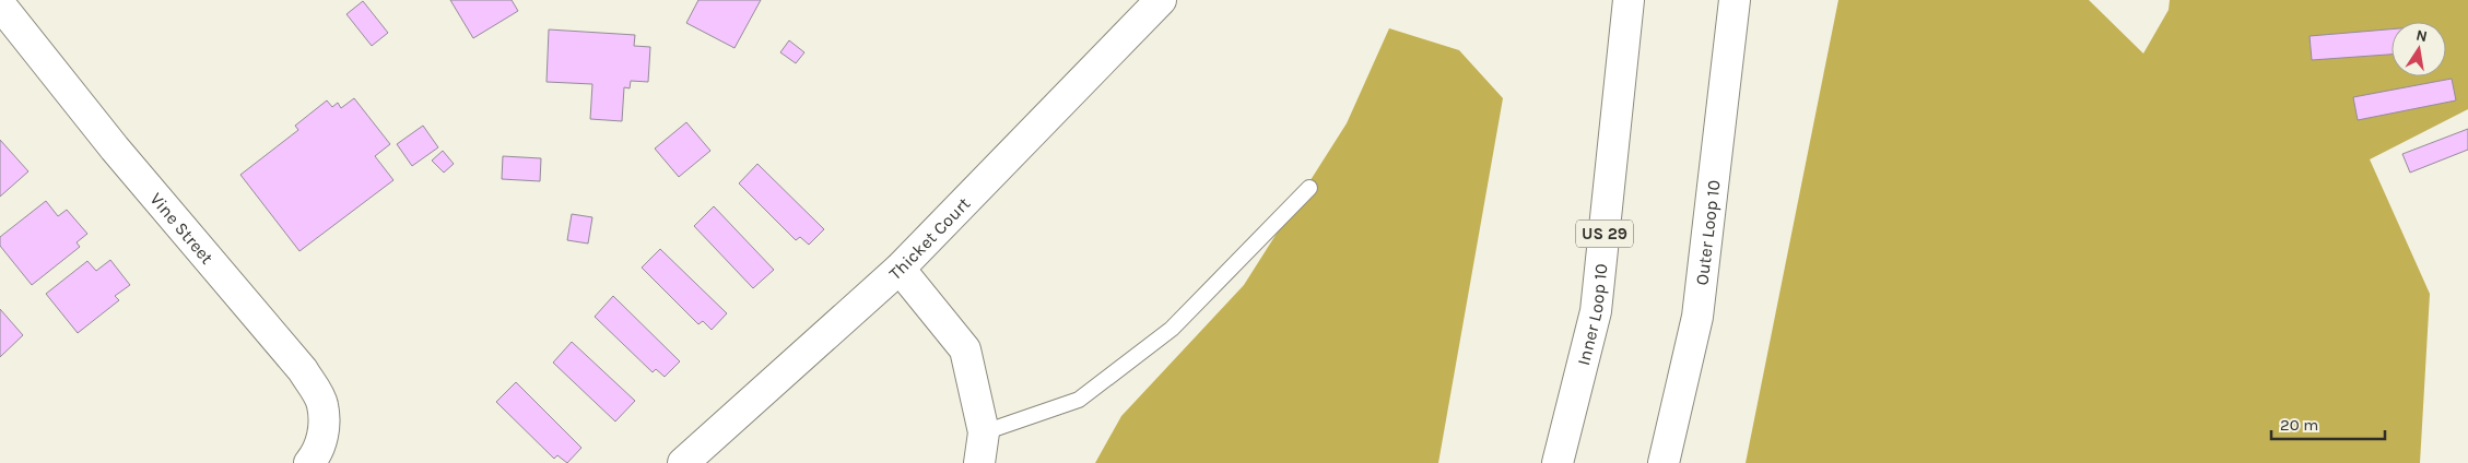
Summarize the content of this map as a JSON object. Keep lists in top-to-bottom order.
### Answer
{
  "streets": {
    "main road": [
      "Vine Street",
      "Outer Loop 10",
      "US 29",
      "Thicket Court",
      "Inner Loop 10"
    ]
  },
  "scale_bar": "20 m",
  "north": "top"
}
